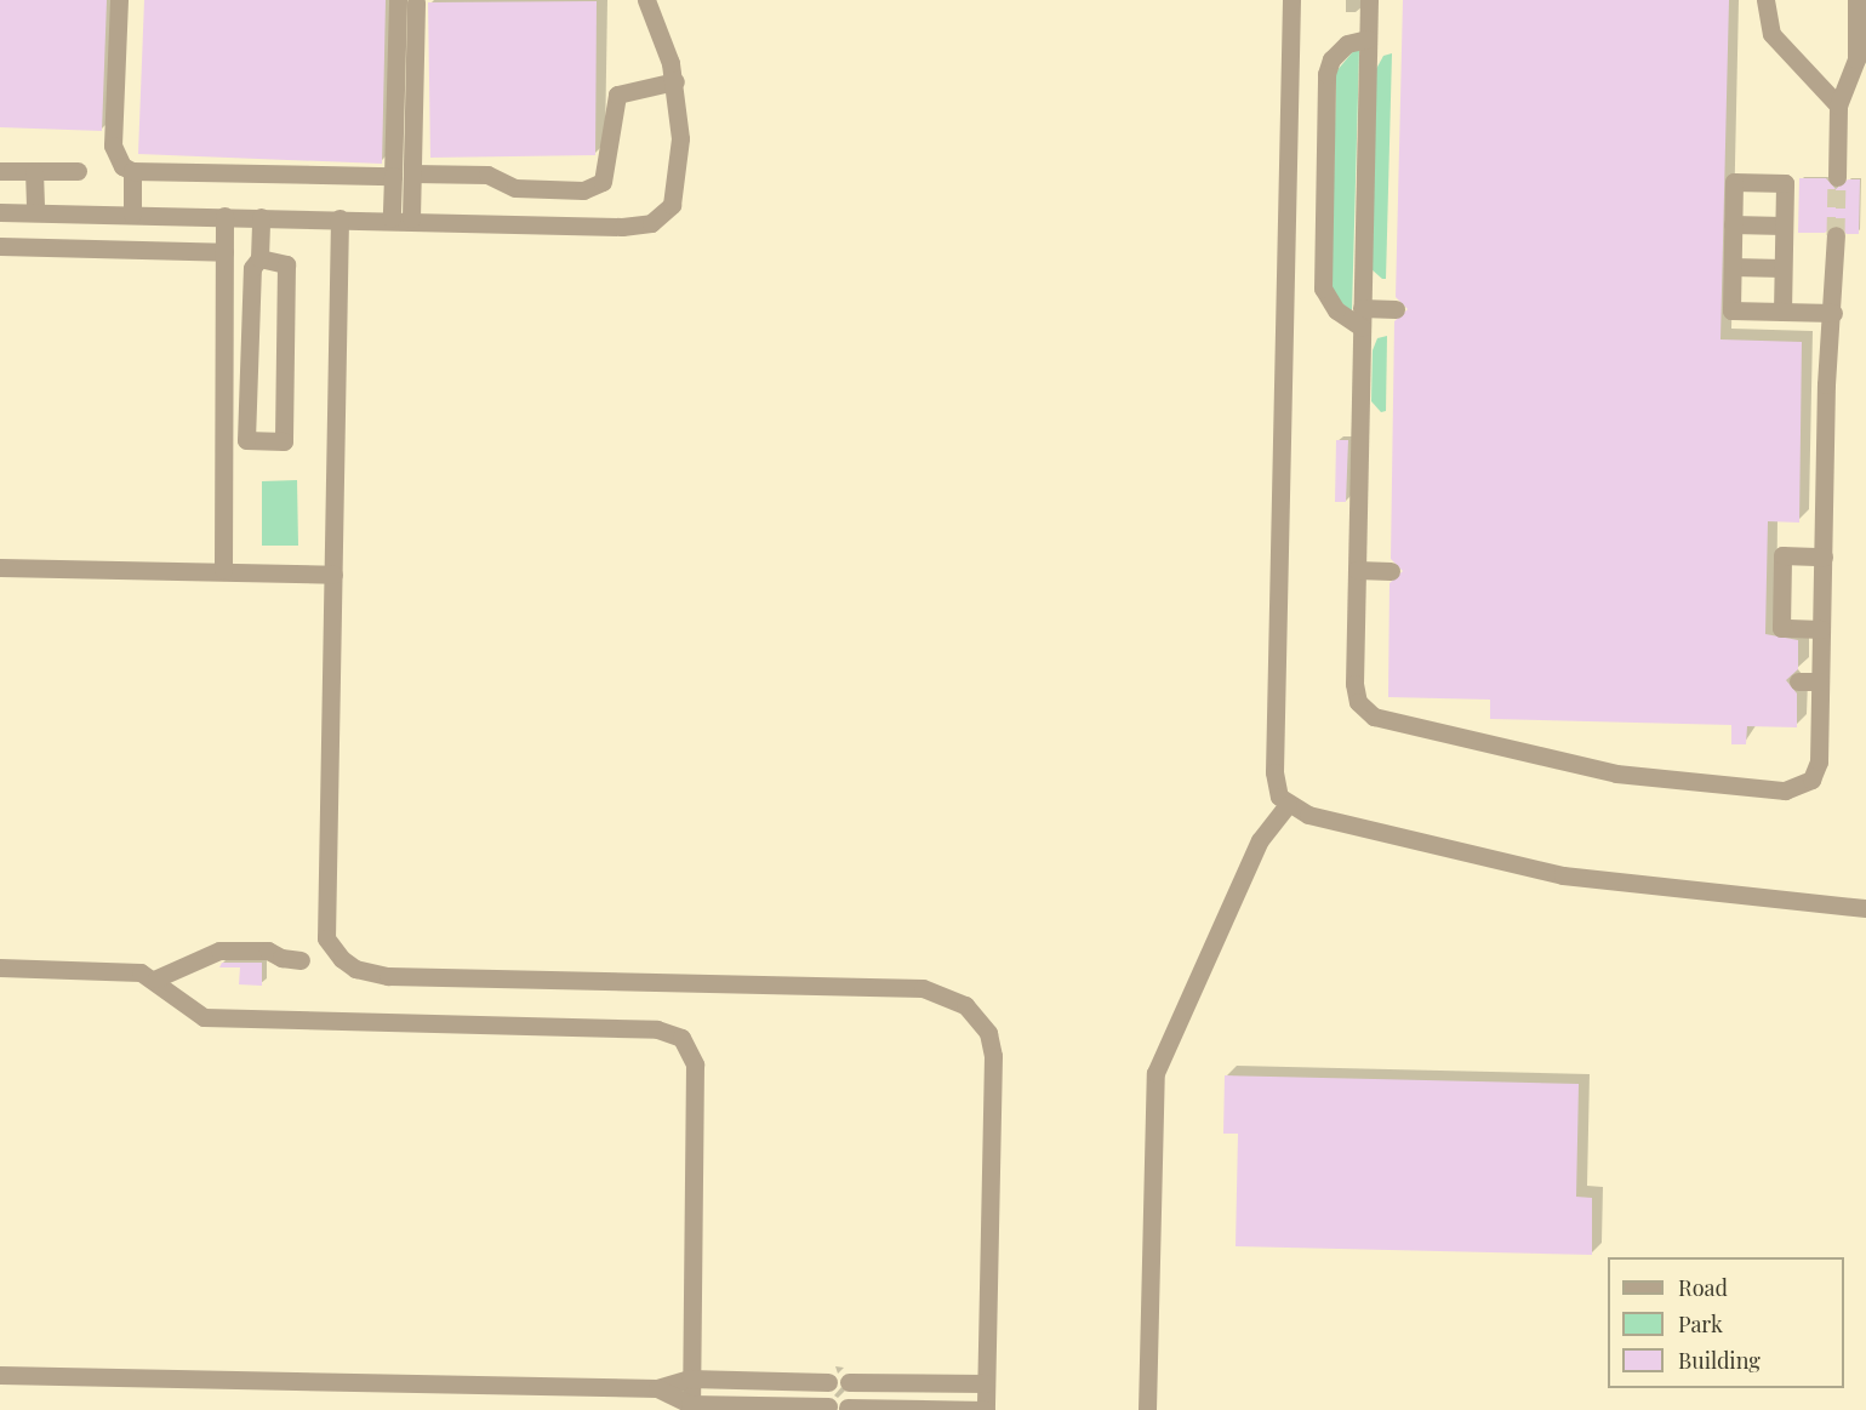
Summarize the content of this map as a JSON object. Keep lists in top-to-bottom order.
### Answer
{
  "legend": ["Road", "Park", "Building"]
}
